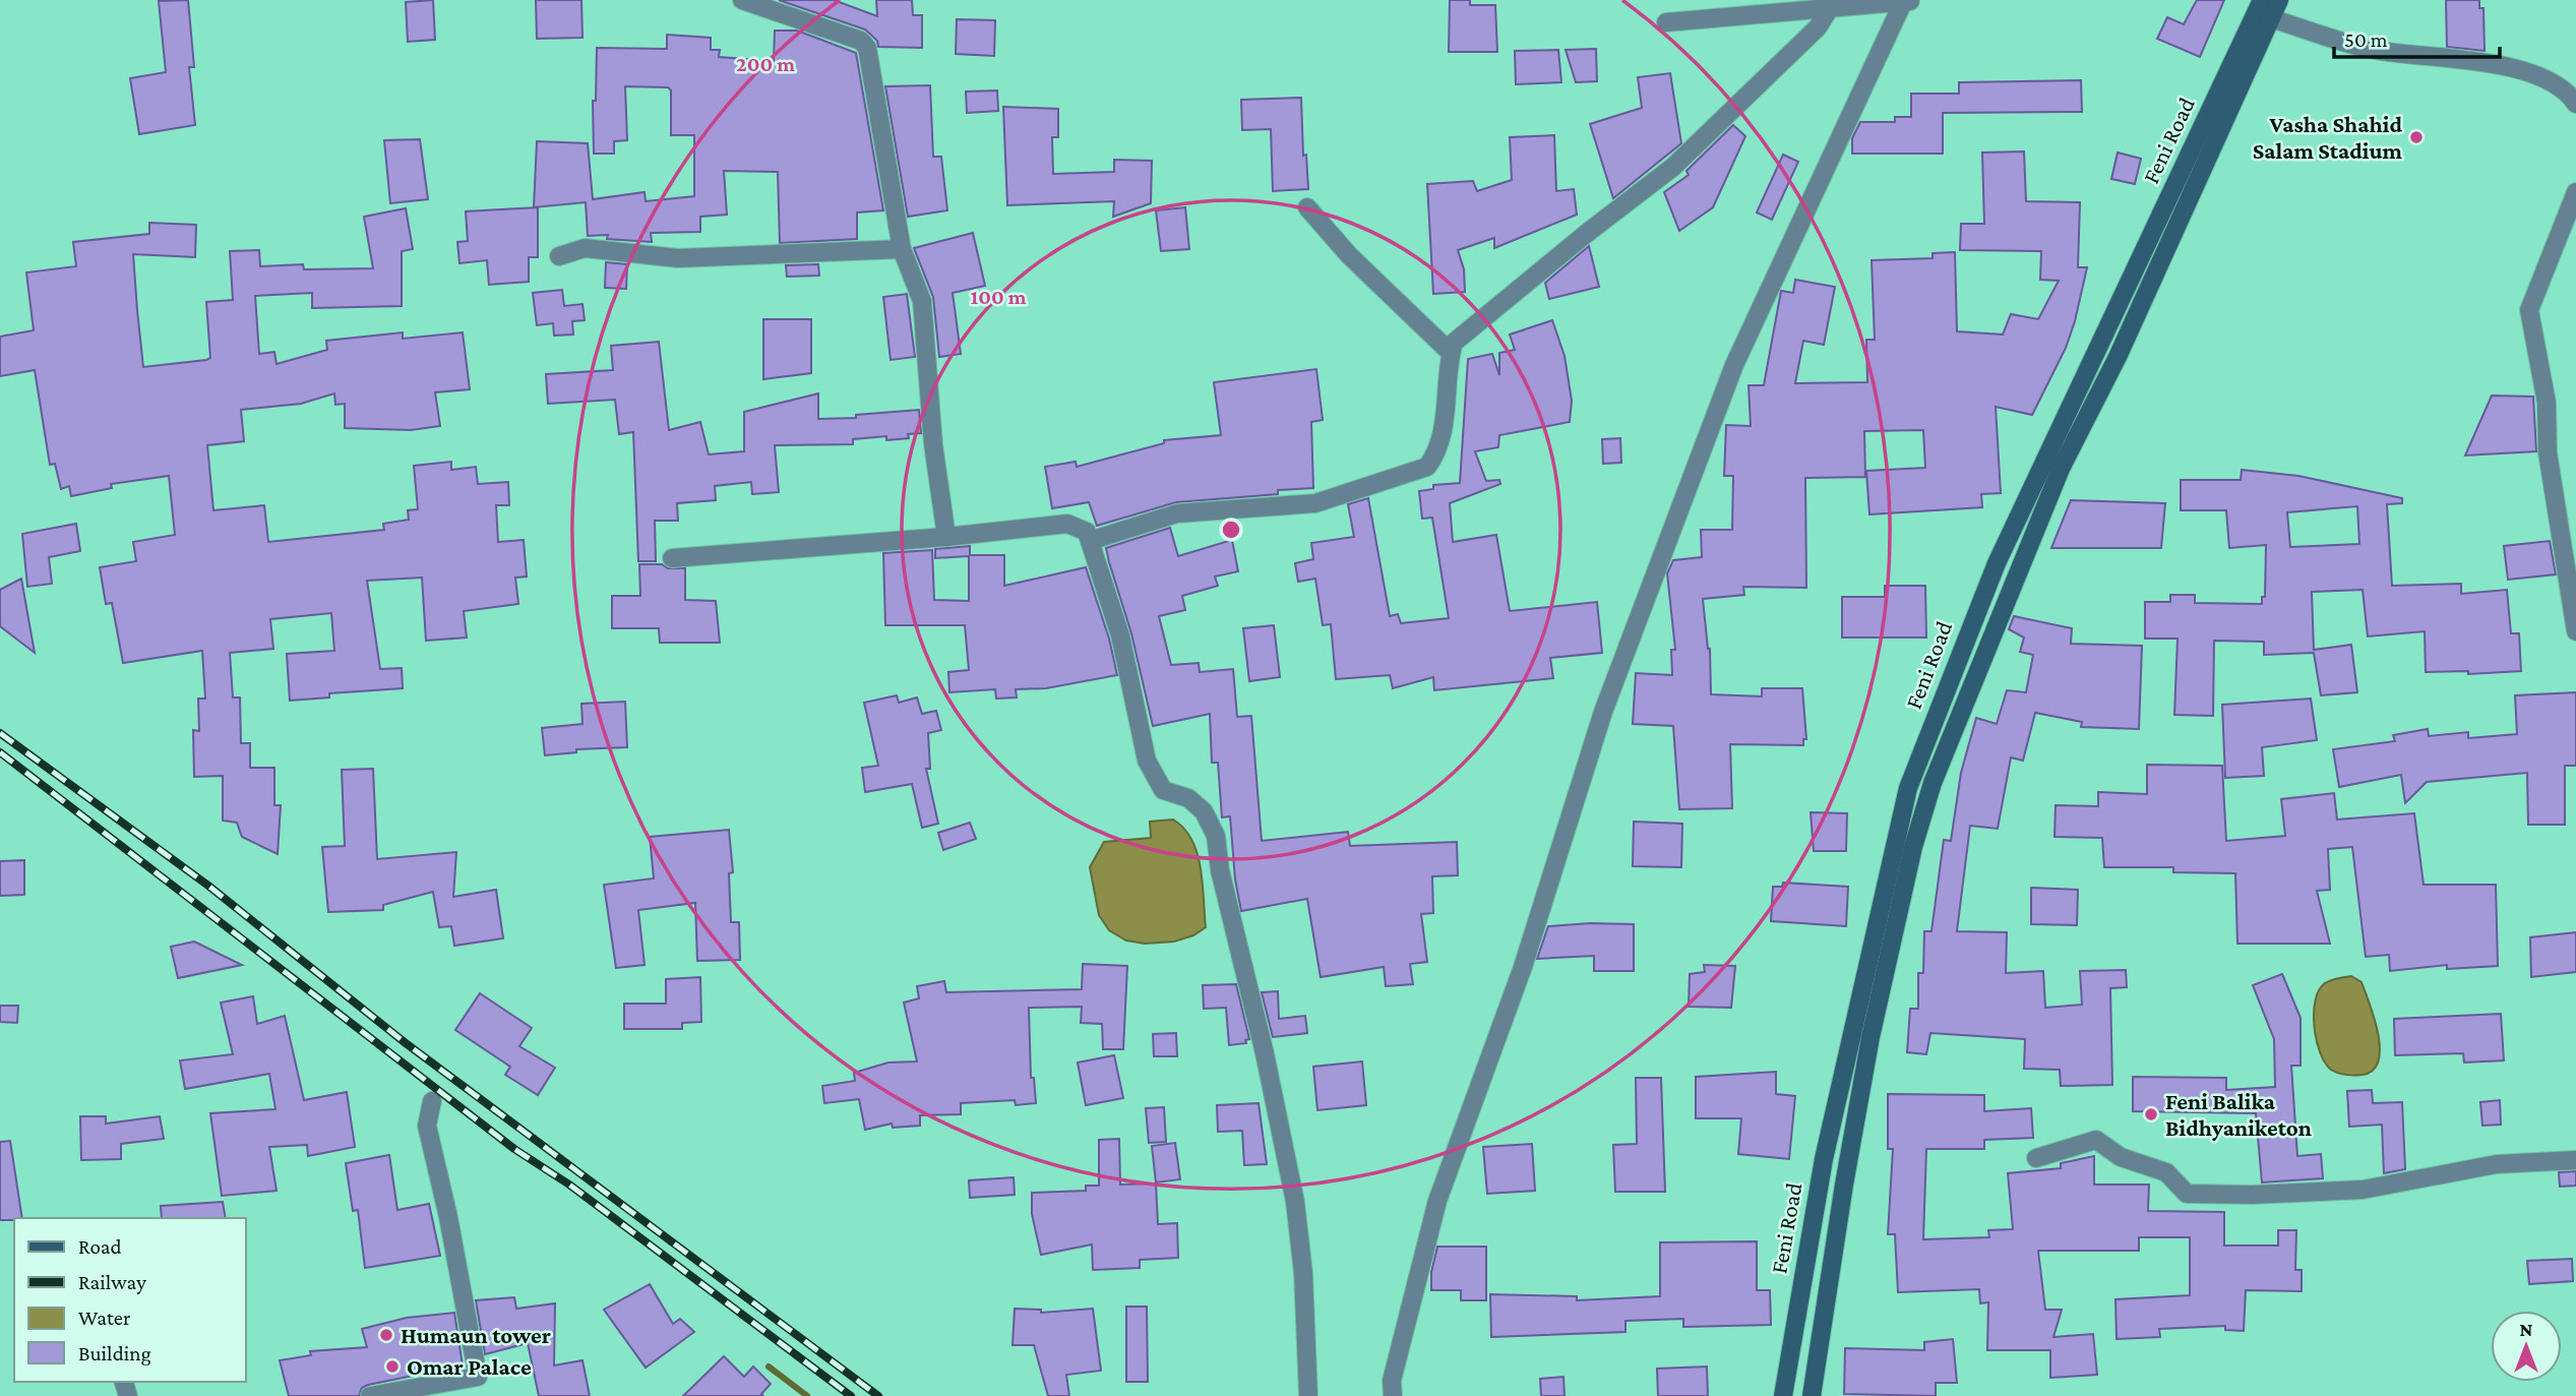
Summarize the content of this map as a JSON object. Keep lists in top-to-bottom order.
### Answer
{
  "streets": {
    "main road": ["Feni Road"]
  },
  "places": [
    "Vasha Shahid Salam Stadium",
    "Feni Balika Bidhyaniketon",
    "Humaun tower",
    "Omar Palace"
  ],
  "legend": [
    "Road",
    "Railway",
    "Water",
    "Building"
  ],
  "scale_bar": "50 m",
  "north": "top",
  "rings": ["200 m", "100 m"]
}
